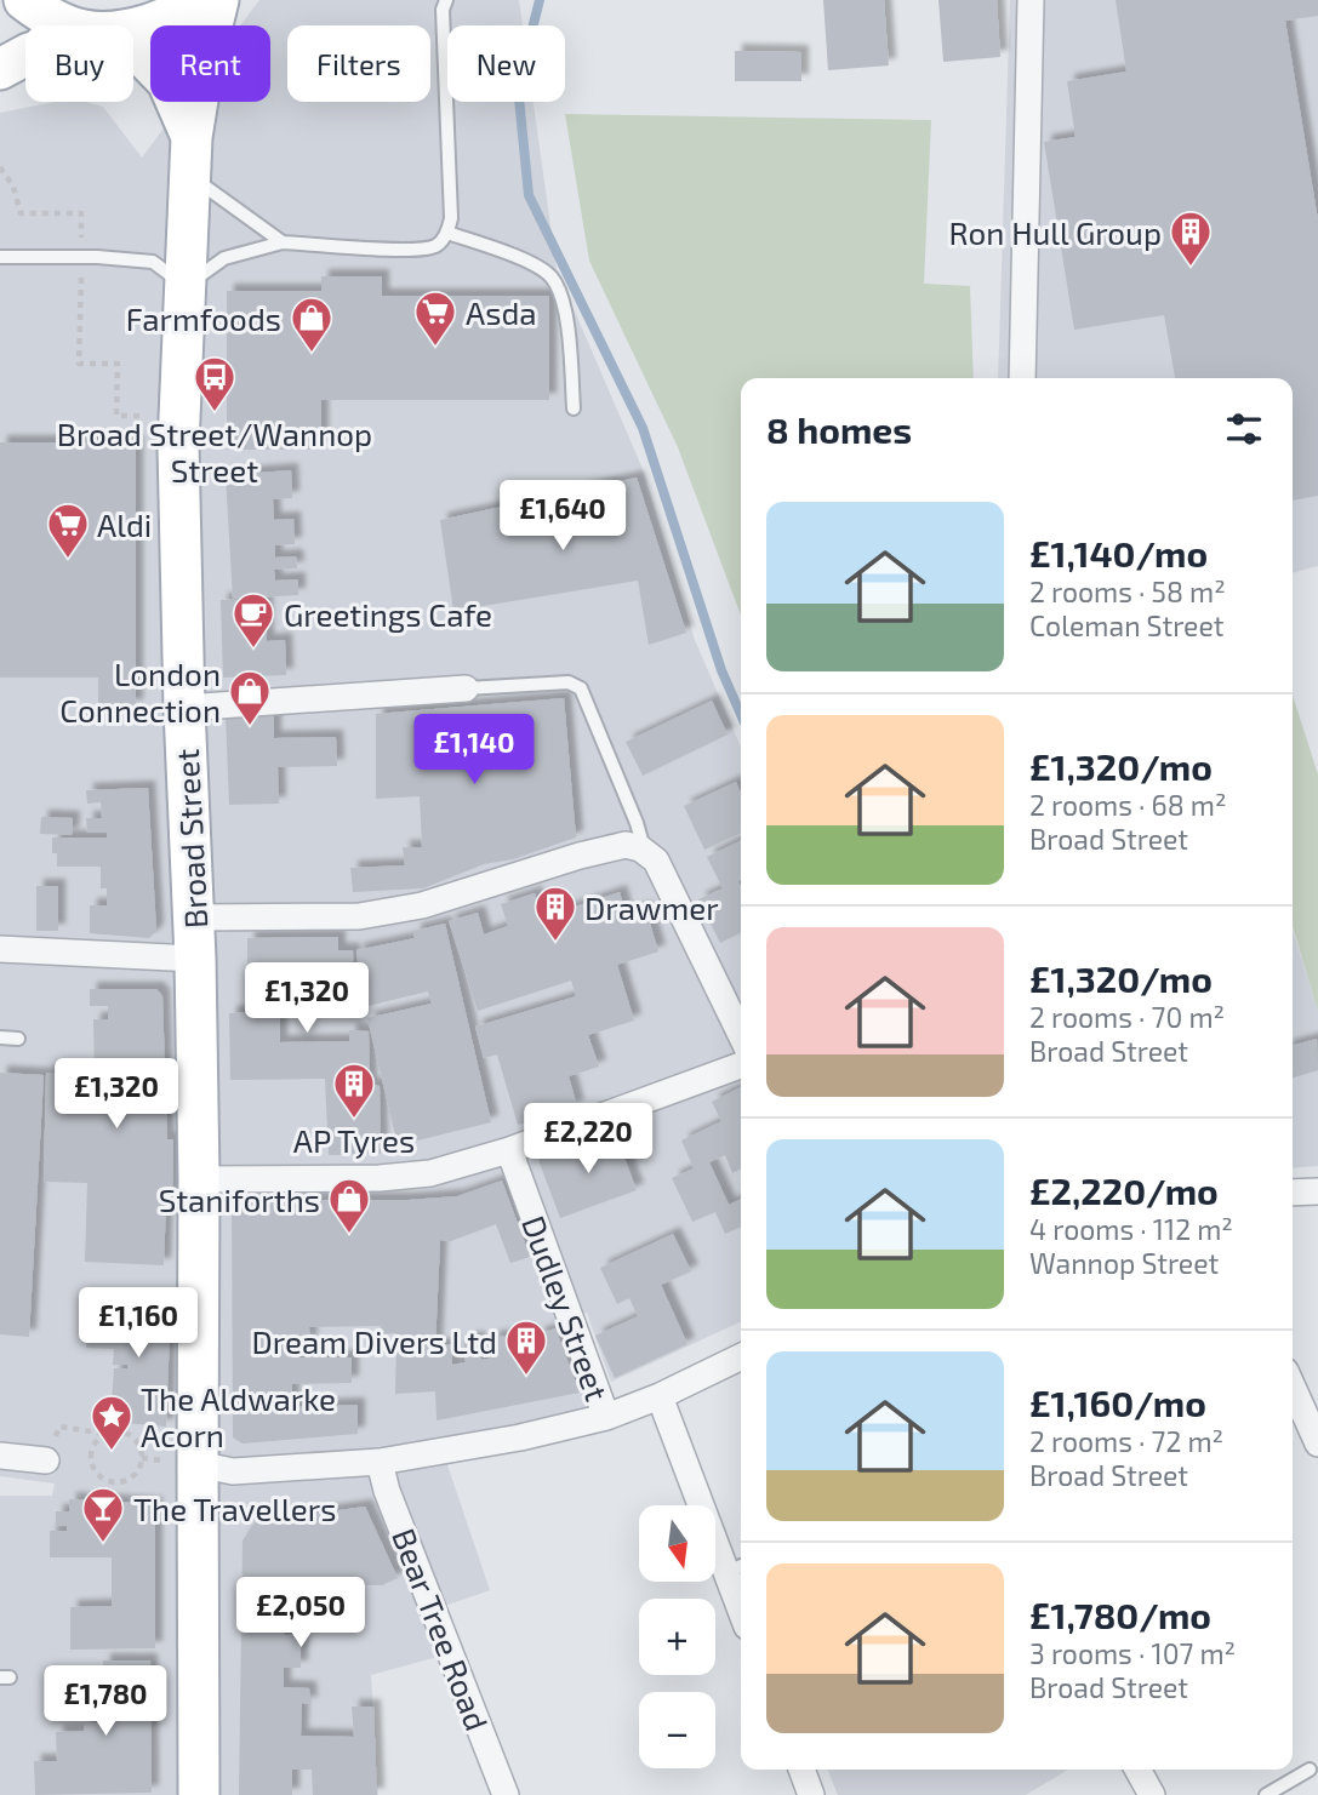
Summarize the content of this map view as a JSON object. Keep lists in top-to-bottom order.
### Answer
{
  "streets": {
    "main road": ["Broad Street"],
    "street": ["Dudley Street", "Bear Tree Road"]
  },
  "places": {
    "building": [
      "Ron Hull Group",
      "Drawmer",
      "AP Tyres",
      "Dream Divers Ltd"
    ],
    "supermarket": ["Asda", "Aldi"],
    "shop": ["Farmfoods", "London Connection", "Staniforths"],
    "bus stop": ["Broad Street/Wannop Street"],
    "cafe": ["Greetings Cafe"],
    "place": ["The Aldwarke Acorn"],
    "bar": ["The Travellers"]
  },
  "north": "bottom",
  "page": {
    "chip": [
      "Buy",
      "Rent",
      "Filters",
      "New"
    ],
    "heading": "8 homes",
    "price": [
      "£1,640",
      "£1,140",
      "£1,320",
      "£1,320",
      "£2,220",
      "£1,160",
      "£2,050",
      "£1,780"
    ],
    "list": [
      {
        "name": "£1,140/mo",
        "note": "2 rooms · 58 m² · Coleman Street"
      },
      {
        "name": "£1,320/mo",
        "note": "2 rooms · 68 m² · Broad Street"
      },
      {
        "name": "£1,320/mo",
        "note": "2 rooms · 70 m² · Broad Street"
      },
      {
        "name": "£2,220/mo",
        "note": "4 rooms · 112 m² · Wannop Street"
      },
      {
        "name": "£1,160/mo",
        "note": "2 rooms · 72 m² · Broad Street"
      },
      {
        "name": "£1,780/mo",
        "note": "3 rooms · 107 m² · Broad Street"
      }
    ],
    "map_buttons": ["+", "−"]
  }
}
